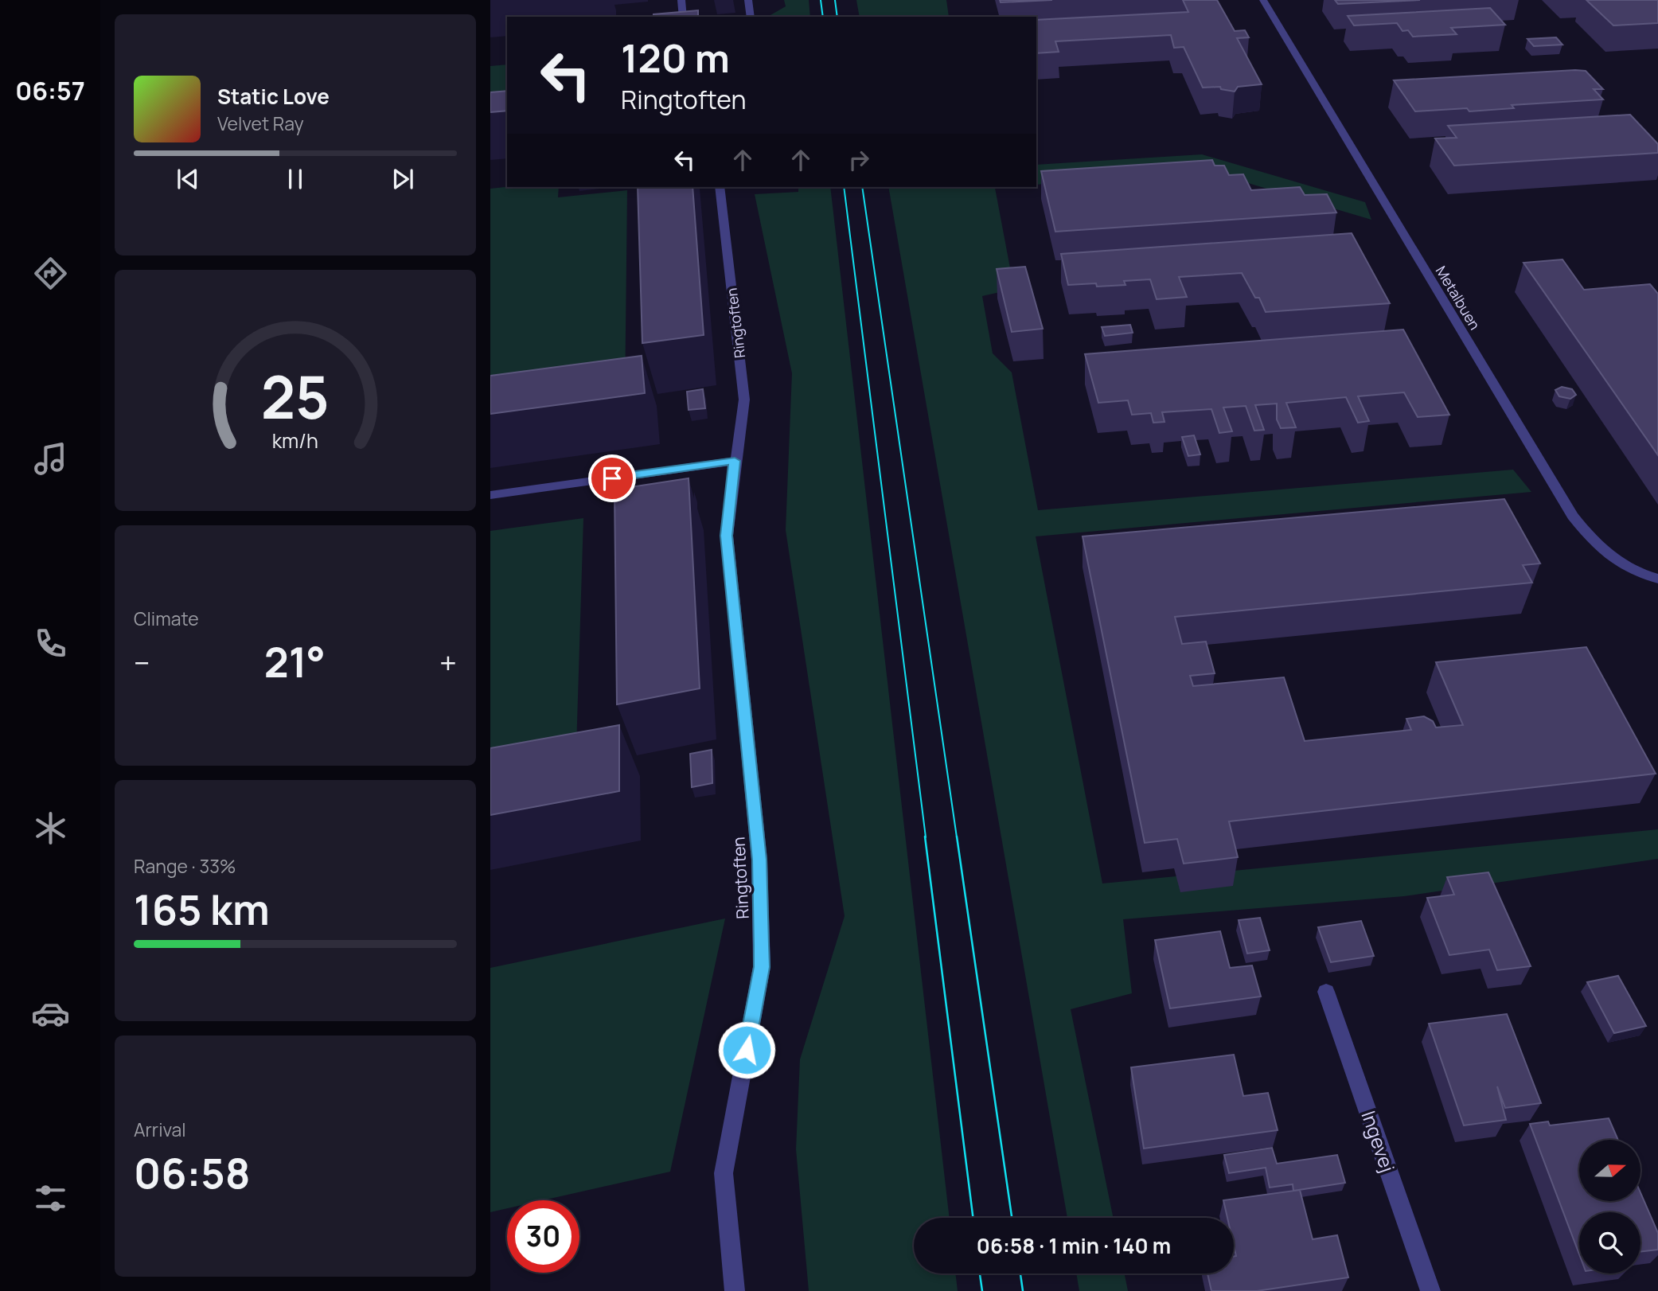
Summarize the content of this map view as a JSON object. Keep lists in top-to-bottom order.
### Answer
{
  "streets": {
    "street": ["Metalbuen", "Ringtoften", "Ingevej"]
  },
  "north": "right",
  "page": {
    "tabs": "06:57",
    "turn": ["120 m", "Ringtoften"],
    "song": ["Static Love", "Velvet Ray"],
    "tile": [
      "Climate",
      ["Range · 33%", "165 km"],
      ["Arrival", "06:58"]
    ],
    "heat": ["−", "21°", "+"],
    "limit": "30",
    "trip": "06:58 · 1 min · 140 m",
    "gauge": ["25", "km/h"]
  }
}
